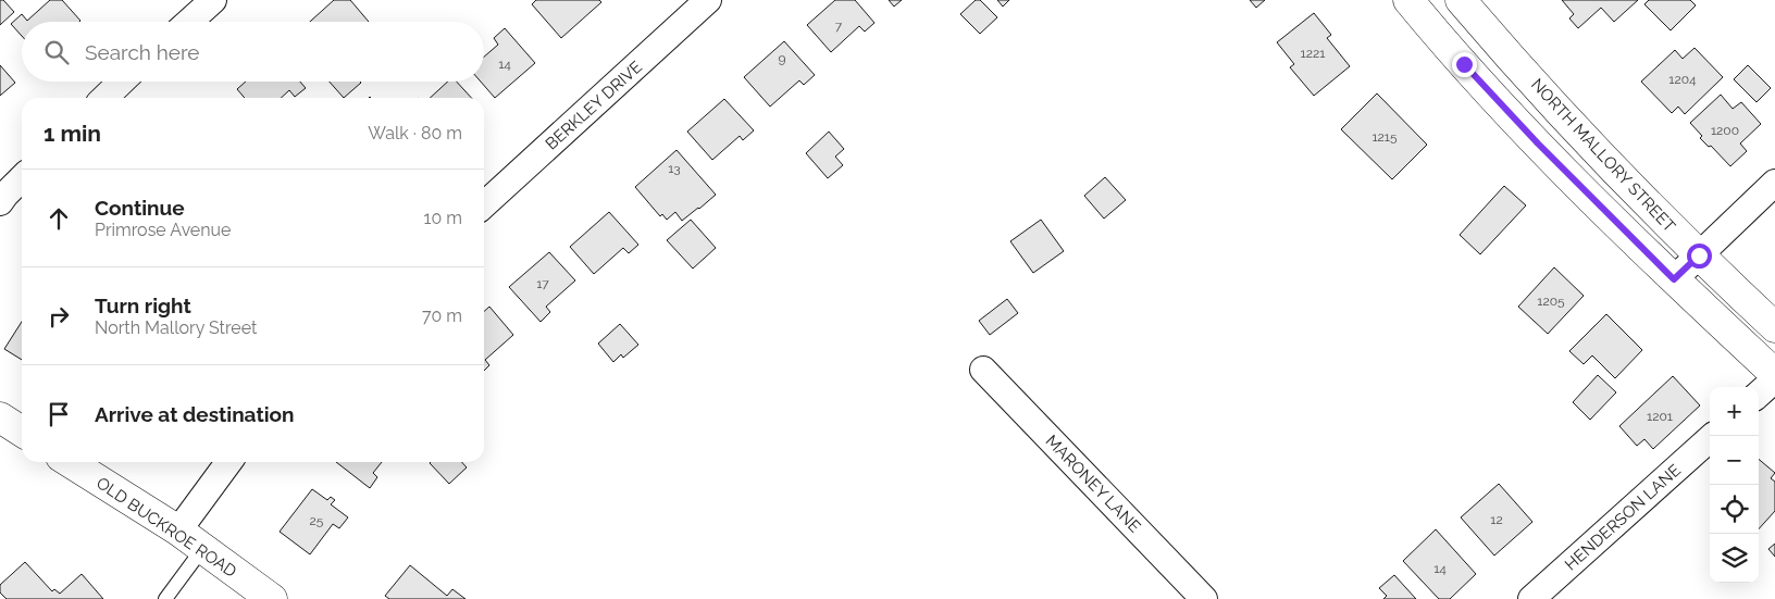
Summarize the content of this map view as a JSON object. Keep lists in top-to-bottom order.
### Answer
{
  "streets": {
    "main road": ["NORTH MALLORY STREET", "OLD BUCKROE ROAD"],
    "street": ["BERKLEY DRIVE", "MARONEY LANE", "HENDERSON LANE"]
  },
  "house_numbers": [
    "7",
    "1221",
    "9",
    "14",
    "1204",
    "1200",
    "1215",
    "13",
    "17",
    "1205",
    "1201",
    "12",
    "25",
    "14"
  ],
  "page": {
    "search": "Search here",
    "heading": ["1 min", "Walk · 80 m"],
    "list": [
      ["Continue", "Primrose Avenue", "10 m"],
      ["Turn right", "North Mallory Street", "70 m"],
      "Arrive at destination"
    ],
    "map_buttons": ["+", "−"]
  }
}
